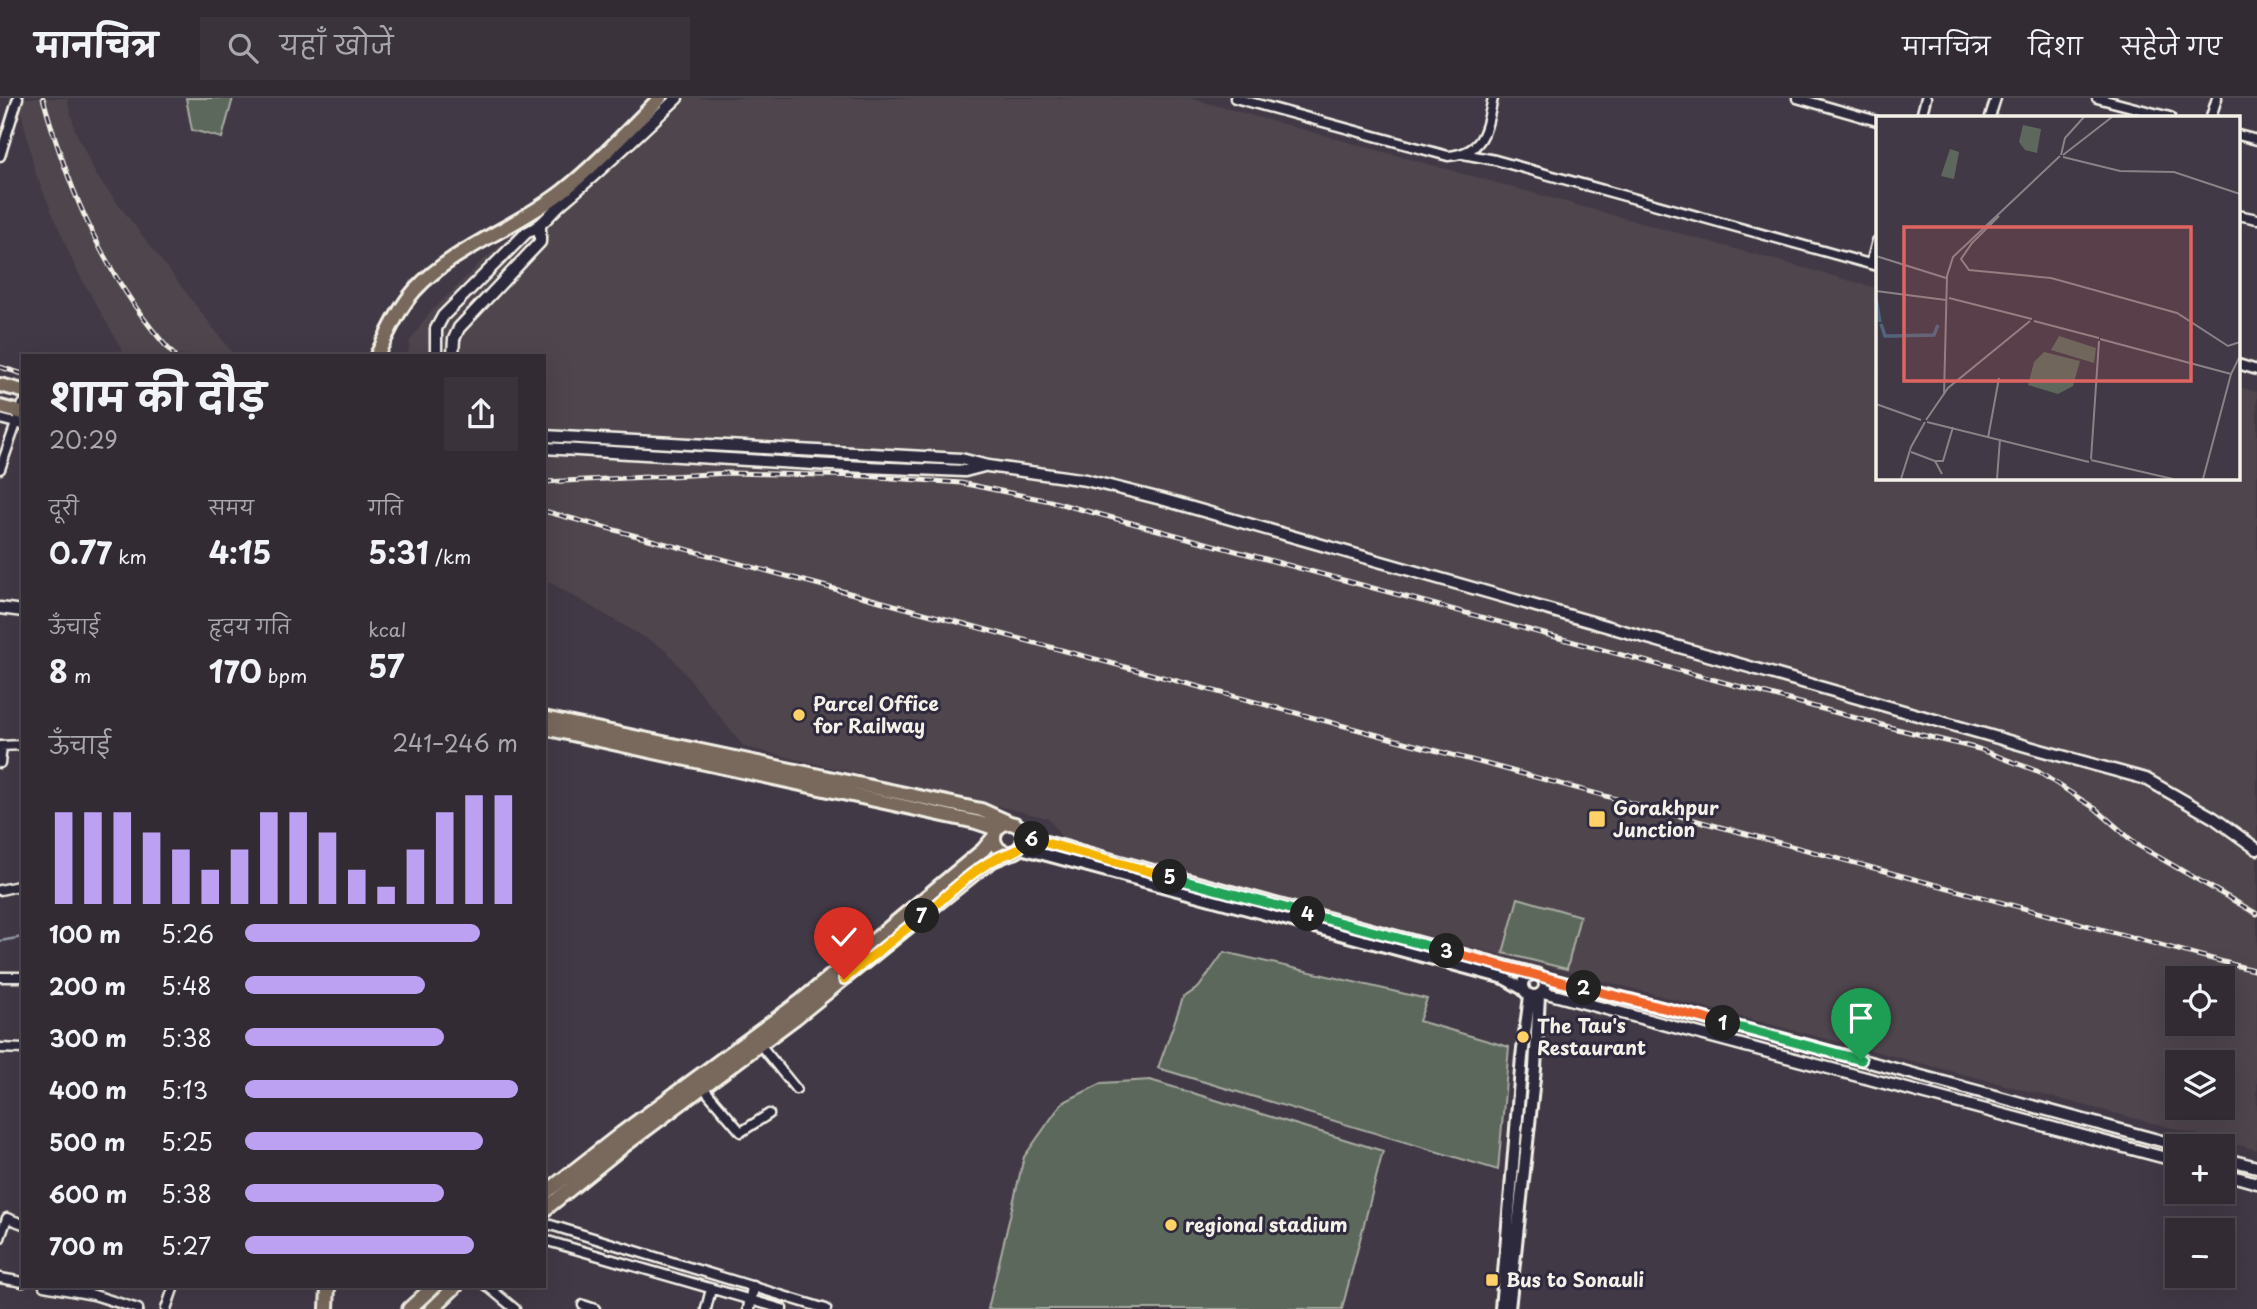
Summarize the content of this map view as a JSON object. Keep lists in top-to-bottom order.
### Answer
{
  "places": {
    "other": ["Parcel Office for Railway", "The Tau's Restaurant", "regional stadium"],
    "transit": ["Gorakhpur Junction", "Bus to Sonauli"]
  },
  "page": {
    "header": "मानचित्र",
    "search": "यहाँ खोजें",
    "nav": ["मानचित्र", "दिशा", "सहेजे गए"],
    "heading": ["शाम की दौड़", "20:29"],
    "stats": [
      ["दूरी", "0.77 km"],
      ["समय", "4:15"],
      ["गति", "5:31 /km"],
      ["ऊँचाई", "8 m"],
      ["हृदय गति", "170 bpm"],
      ["kcal", "57"]
    ],
    "chart": ["ऊँचाई", "241–246 m"],
    "pins": [
      "6",
      "5",
      "4",
      "7",
      "3",
      "2",
      "1"
    ],
    "list": [
      {
        "name": "100 m",
        "note": "5:26"
      },
      {
        "name": "200 m",
        "note": "5:48"
      },
      {
        "name": "300 m",
        "note": "5:38"
      },
      {
        "name": "400 m",
        "note": "5:13"
      },
      {
        "name": "500 m",
        "note": "5:25"
      },
      {
        "name": "600 m",
        "note": "5:38"
      },
      {
        "name": "700 m",
        "note": "5:27"
      }
    ],
    "map_buttons": ["+", "−"]
  }
}
